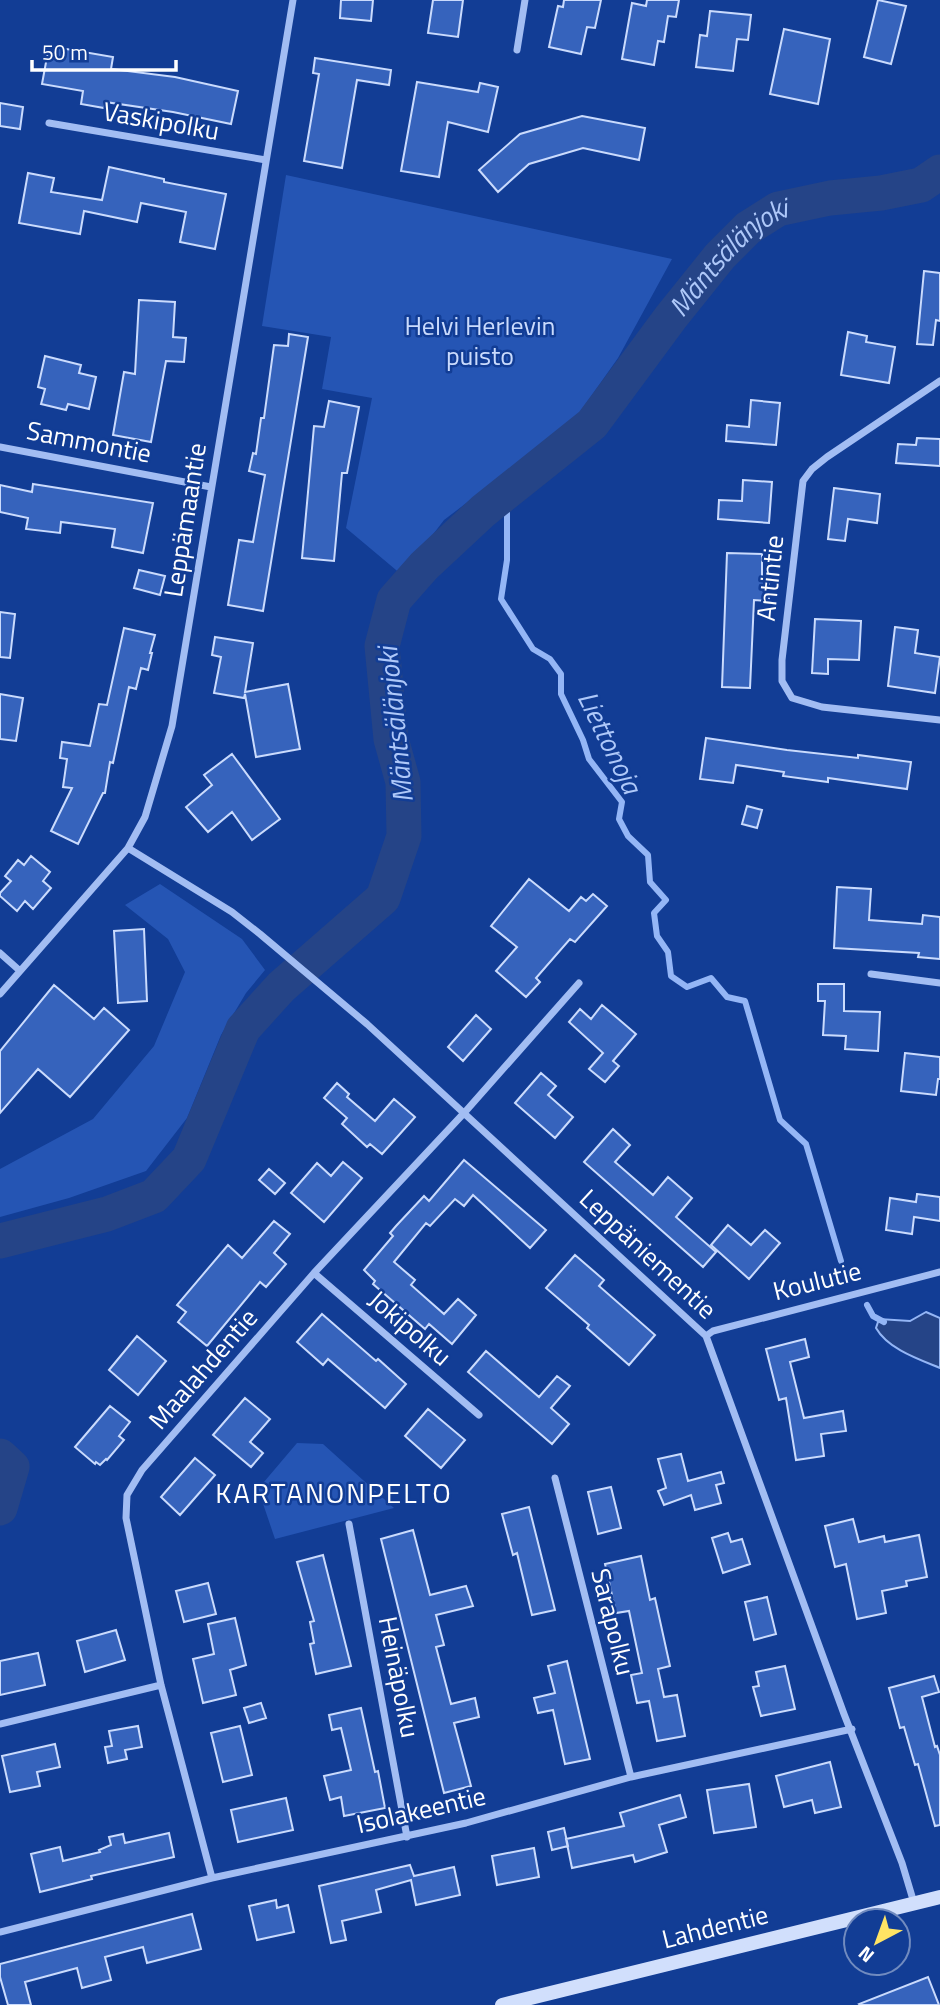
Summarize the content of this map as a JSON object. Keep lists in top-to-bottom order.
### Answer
{
  "streets": {
    "main road": ["Lahdentie"],
    "street": [
      "Vaskipolku",
      "Sammontie",
      "Leppämaantie",
      "Antintie",
      "Leppäniementie",
      "Koulutie",
      "Jokipolku",
      "Maalahdentie",
      "Sarapolku",
      "Heinäpolku",
      "Isolakeentie"
    ]
  },
  "crossings": [
    ["Vaskipolku", "Leppämaantie"],
    ["Sammontie", "Leppämaantie"],
    ["Leppämaantie", "Leppäniementie"],
    ["Leppäniementie", "Koulutie"],
    ["Leppäniementie", "Maalahdentie"],
    ["Leppäniementie", "Isolakeentie"],
    ["Leppäniementie", "Lahdentie"],
    ["Jokipolku", "Maalahdentie"],
    ["Maalahdentie", "Isolakeentie"],
    ["Sarapolku", "Isolakeentie"],
    ["Heinäpolku", "Isolakeentie"]
  ],
  "districts": ["KARTANONPELTO"],
  "water": ["Mäntsälänjoki", "Liettonoja"],
  "parks": ["Helvi Herlevin puisto"],
  "scale_bar": "50 m",
  "north": "bottom left"
}
